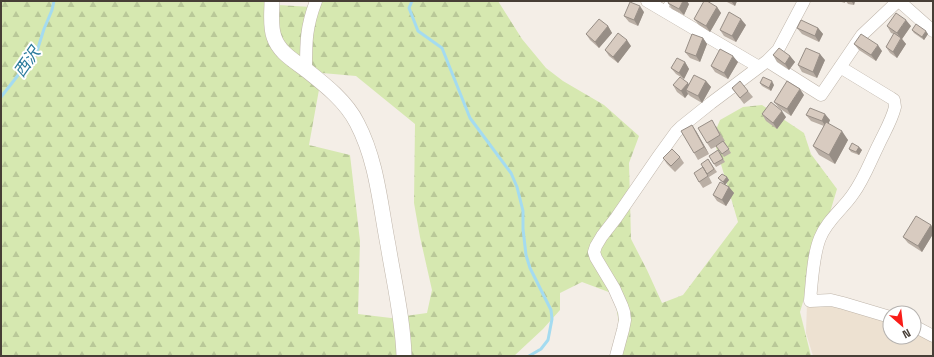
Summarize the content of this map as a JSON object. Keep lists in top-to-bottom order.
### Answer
{
  "water": ["西沢"],
  "north": "bottom right"
}
